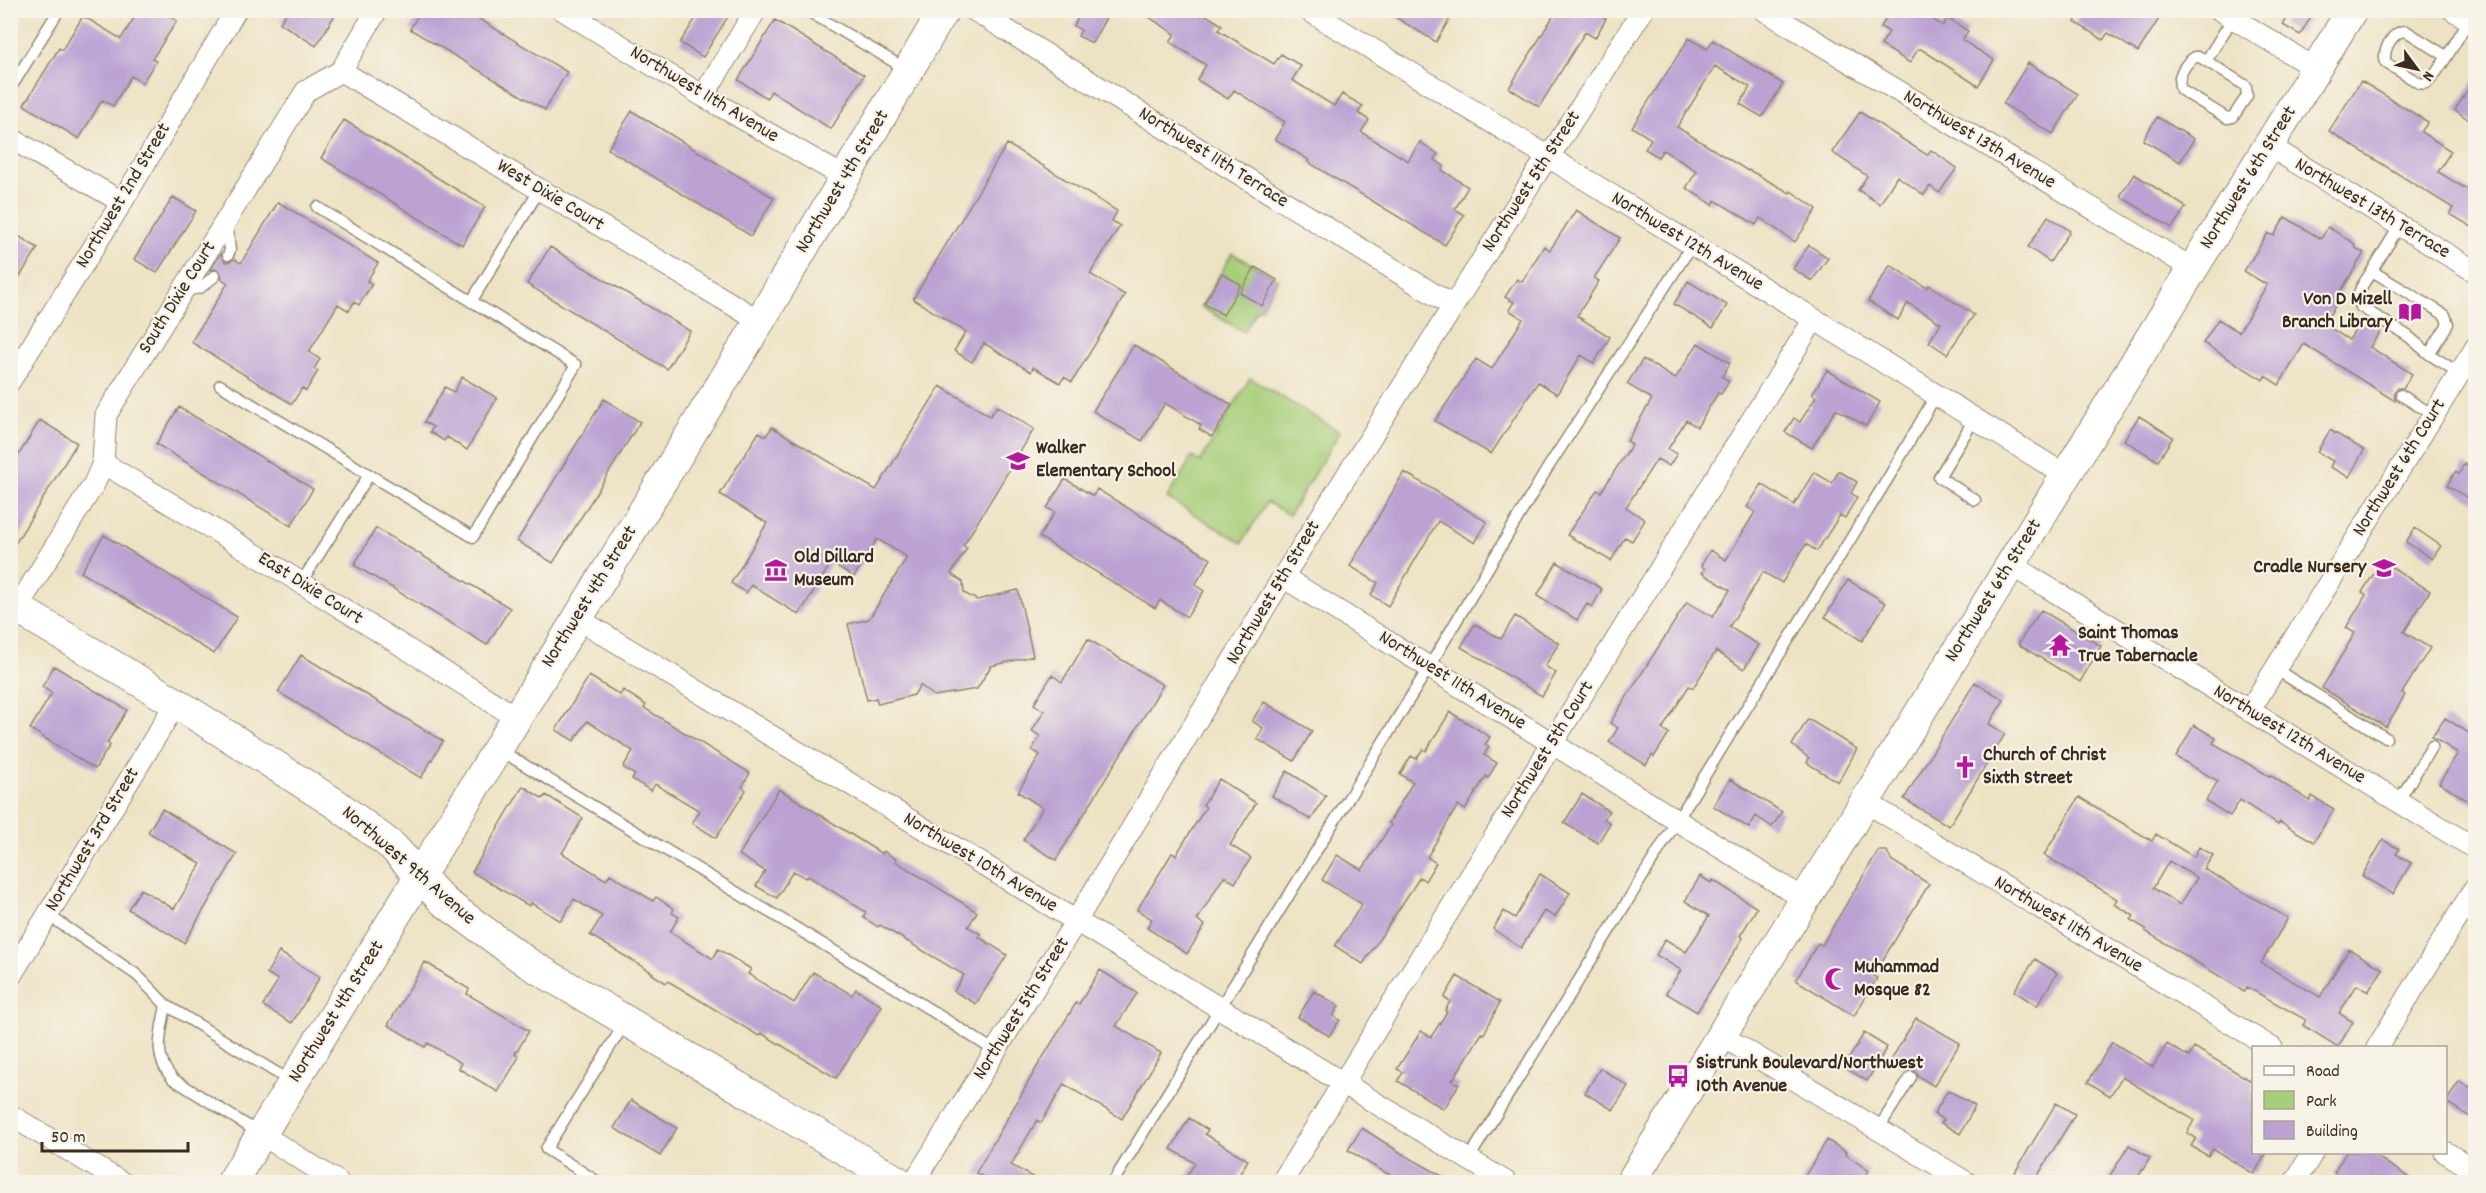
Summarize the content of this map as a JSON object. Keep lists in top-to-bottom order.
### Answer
{
  "streets": {
    "street": [
      "Northwest 11th Avenue",
      "Northwest 13th Avenue",
      "Northwest 11th Terrace",
      "Northwest 6th Street",
      "Northwest 4th Street",
      "Northwest 5th Street",
      "Northwest 2nd Street",
      "West Dixie Court",
      "Northwest 13th Terrace",
      "Northwest 12th Avenue",
      "South Dixie Court",
      "Northwest 6th Court",
      "East Dixie Court",
      "Northwest 5th Court",
      "Northwest 3rd Street",
      "Northwest 10th Avenue",
      "Northwest 9th Avenue"
    ]
  },
  "crossings": [
    ["Northwest 11th Avenue", "Northwest 6th Street"],
    ["Northwest 11th Avenue", "Northwest 4th Street"],
    ["Northwest 11th Avenue", "Northwest 5th Street"],
    ["Northwest 11th Avenue", "Northwest 5th Court"],
    ["Northwest 13th Avenue", "Northwest 6th Street"],
    ["Northwest 11th Terrace", "Northwest 5th Street"],
    ["Northwest 6th Street", "Northwest 13th Terrace"],
    ["Northwest 6th Street", "Northwest 12th Avenue"],
    ["Northwest 4th Street", "West Dixie Court"],
    ["Northwest 4th Street", "East Dixie Court"],
    ["Northwest 4th Street", "Northwest 10th Avenue"],
    ["Northwest 4th Street", "Northwest 9th Avenue"],
    ["Northwest 5th Street", "Northwest 12th Avenue"],
    ["Northwest 5th Street", "Northwest 10th Avenue"],
    ["West Dixie Court", "South Dixie Court"],
    ["Northwest 12th Avenue", "Northwest 6th Court"],
    ["Northwest 12th Avenue", "Northwest 5th Court"],
    ["South Dixie Court", "East Dixie Court"],
    ["South Dixie Court", "Northwest 9th Avenue"],
    ["Northwest 5th Court", "Northwest 10th Avenue"],
    ["Northwest 3rd Street", "Northwest 9th Avenue"]
  ],
  "places": {
    "library": ["Von D Mizell Branch Library"],
    "school or university": ["Walker Elementary School", "Cradle Nursery"],
    "museum": ["Old Dillard Museum"],
    "temple": ["Saint Thomas True Tabernacle"],
    "church": ["Church of Christ Sixth Street"],
    "mosque": ["Muhammad Mosque 82"],
    "bus stop": ["Sistrunk Boulevard/Northwest 10th Avenue"]
  },
  "legend": ["Road", "Park", "Building"],
  "scale_bar": "50 m",
  "north": "bottom right"
}
